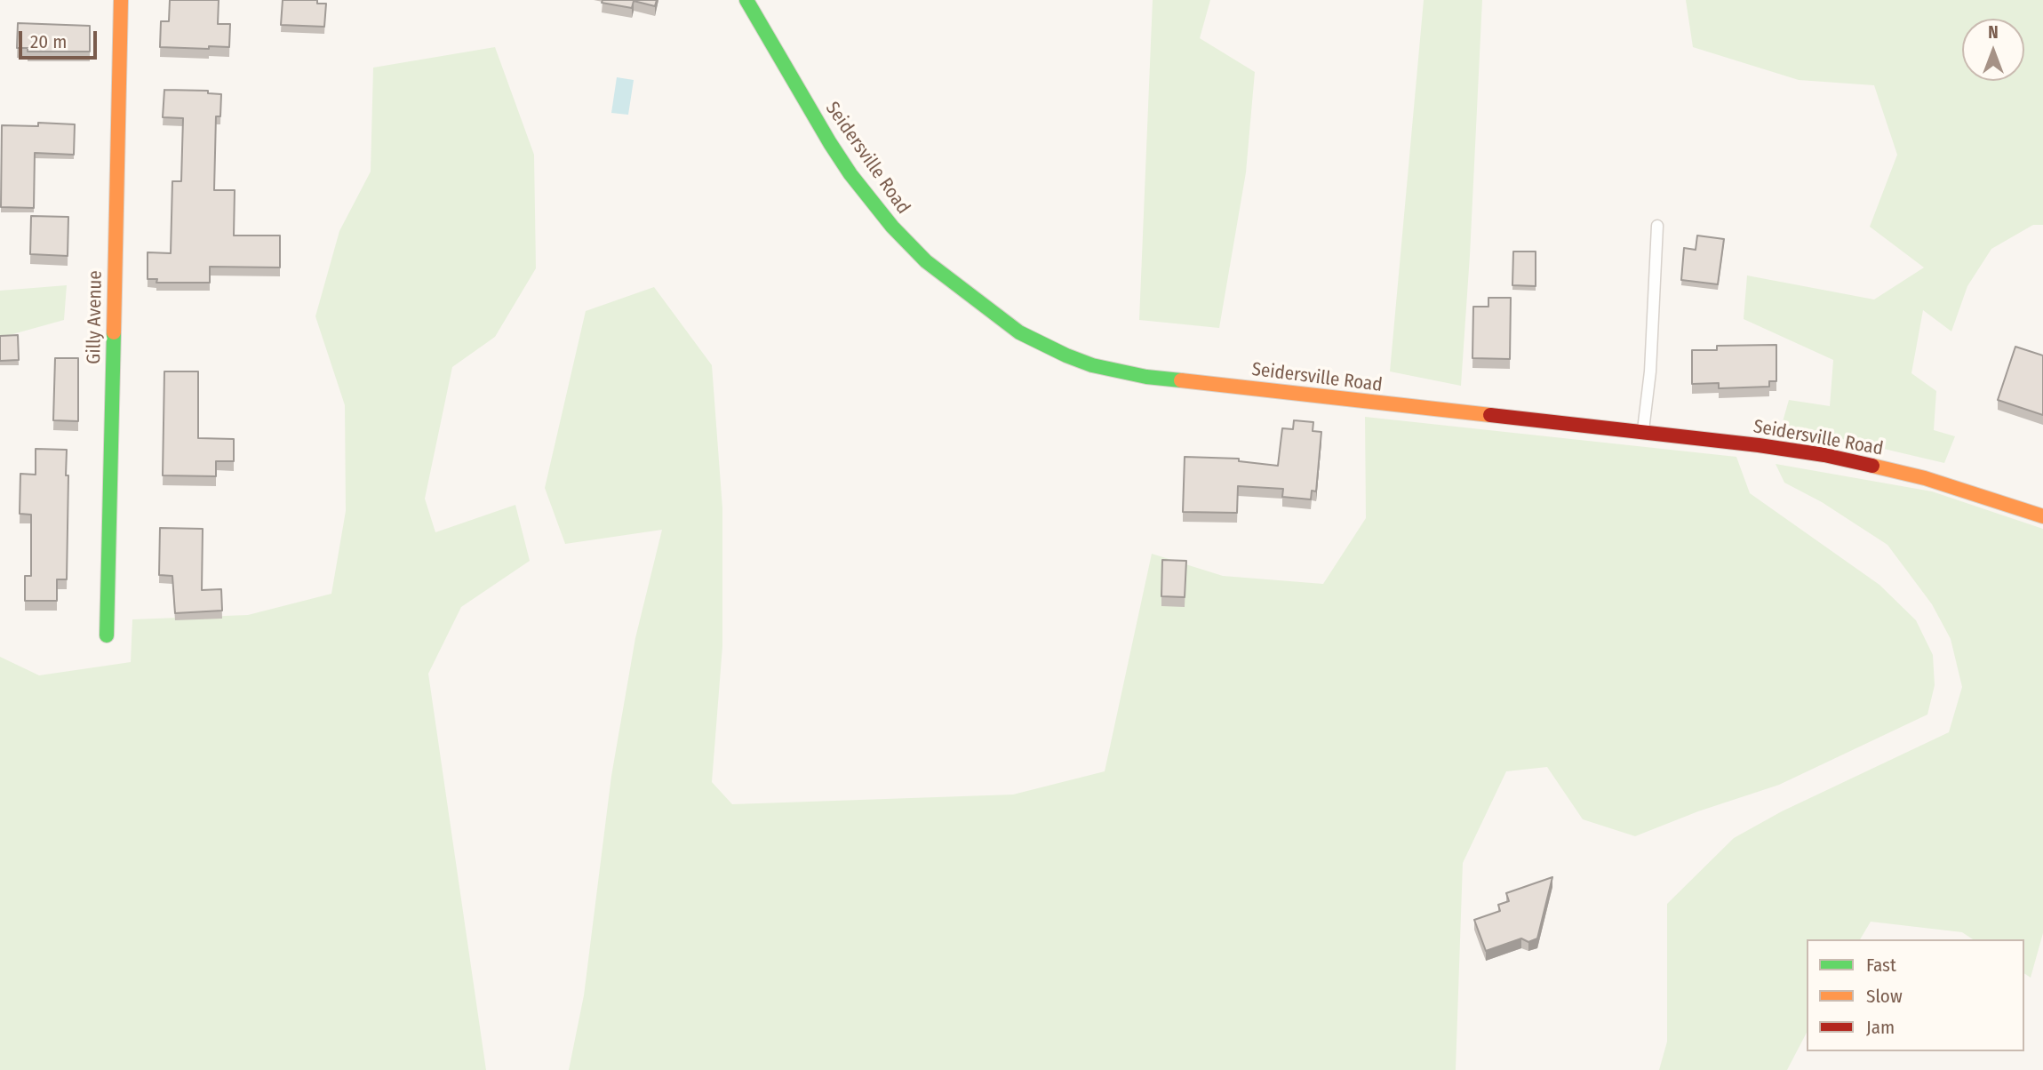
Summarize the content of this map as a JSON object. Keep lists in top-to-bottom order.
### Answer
{
  "streets": {
    "street": ["Seidersville Road", "Gilly Avenue"]
  },
  "legend": ["Fast", "Slow", "Jam"],
  "scale_bar": "20 m",
  "north": "top"
}
